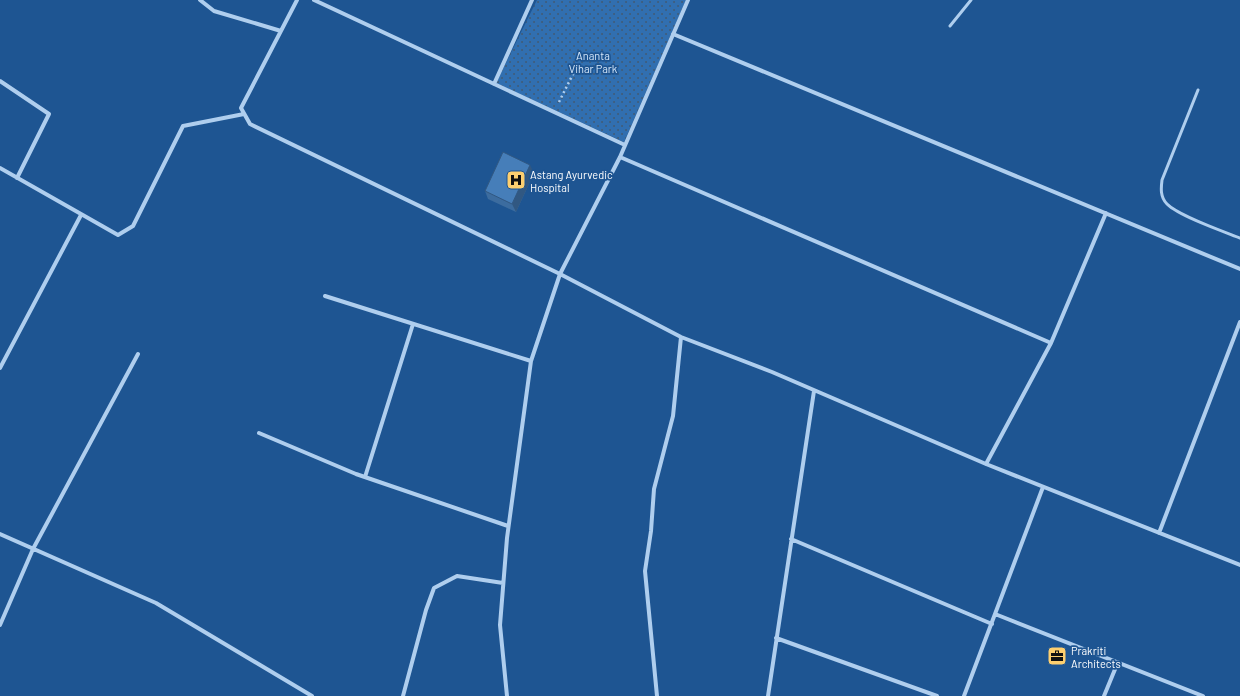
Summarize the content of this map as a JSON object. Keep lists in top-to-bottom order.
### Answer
{
  "parks": ["Ananta Vihar Park"],
  "places": {
    "hospital": ["Astang Ayurvedic Hospital"],
    "office": ["Prakriti Architects"]
  }
}
